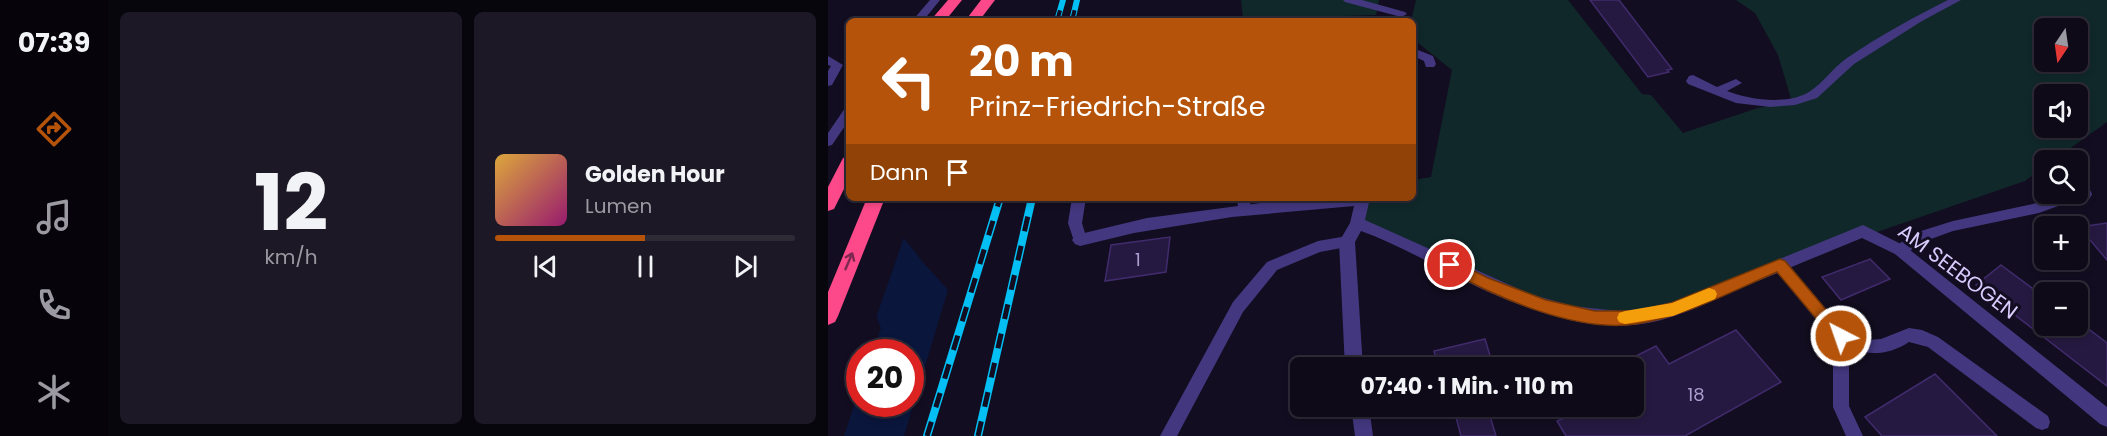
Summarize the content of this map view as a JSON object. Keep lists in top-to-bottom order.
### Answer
{
  "streets": {
    "street": ["AM SEEBOGEN"]
  },
  "house_numbers": ["1", "18"],
  "north": "bottom",
  "page": {
    "tabs": "07:39",
    "tile": ["12", "km/h"],
    "map_buttons": ["+", "−"],
    "turn": ["20 m", "Prinz-Friedrich-Straße"],
    "then": "Dann",
    "song": ["Golden Hour", "Lumen"],
    "limit": "20",
    "trip": "07:40 · 1 Min. · 110 m"
  }
}
